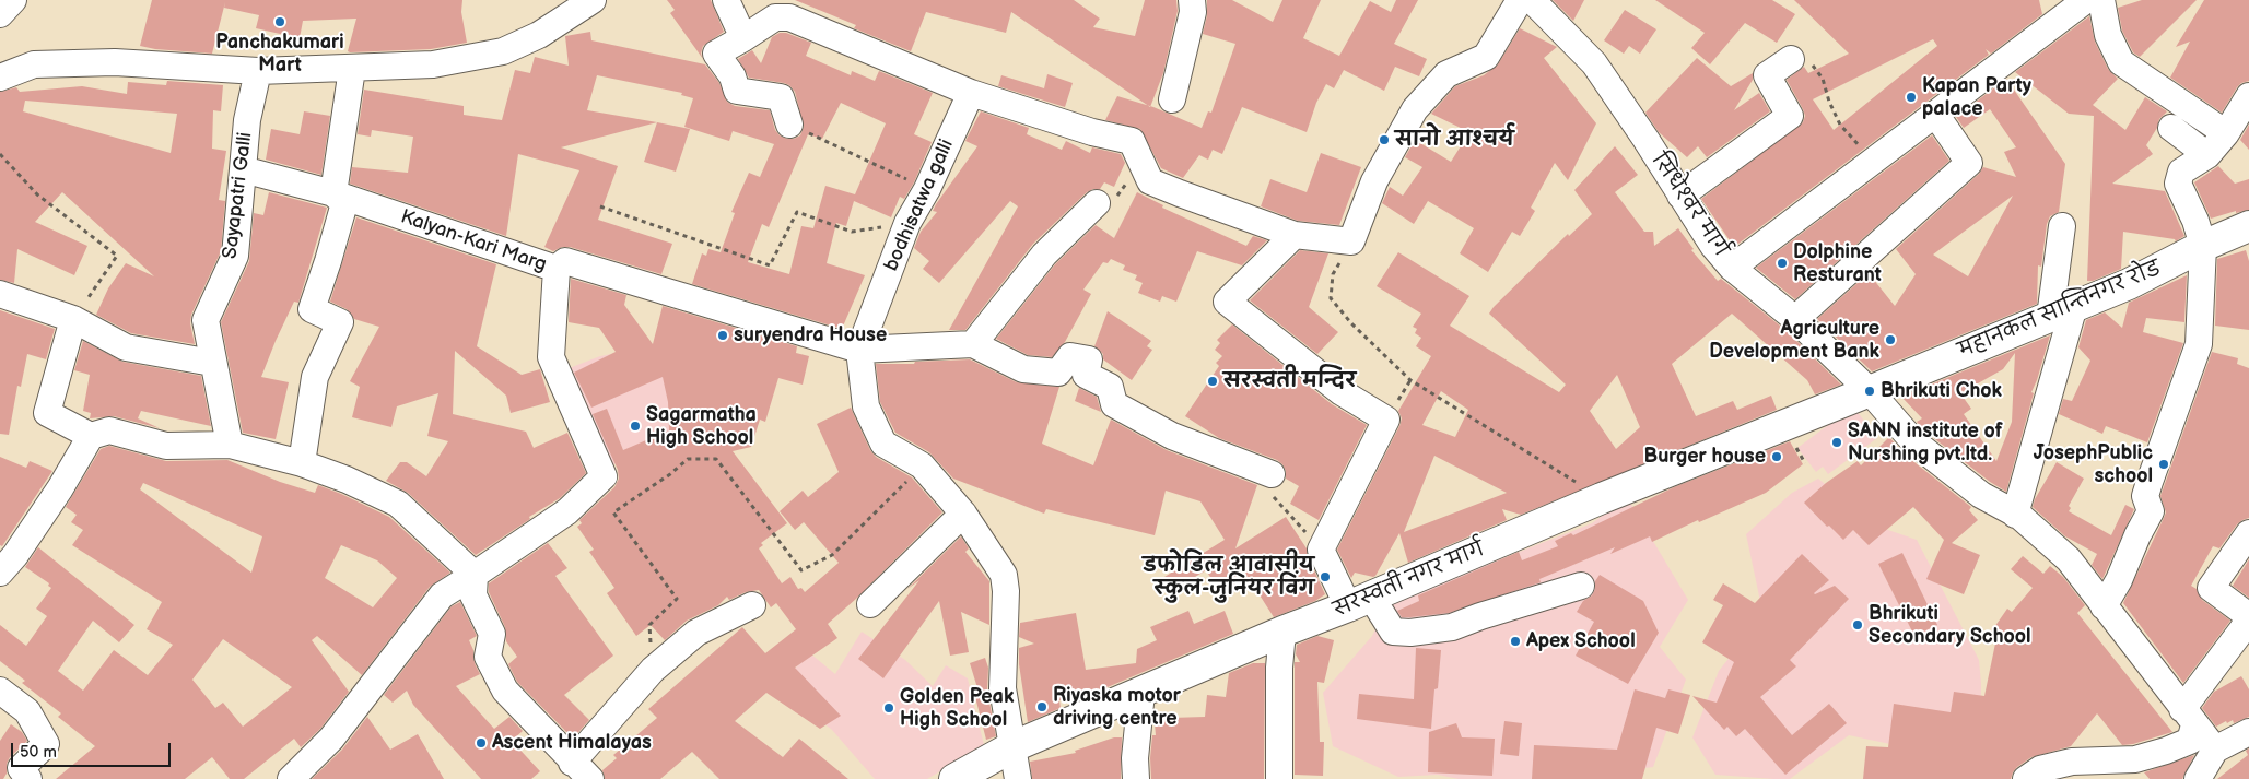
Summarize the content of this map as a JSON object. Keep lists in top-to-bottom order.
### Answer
{
  "streets": {
    "main road": ["महानकल सान्तिनगर रोड", "सरस्वती नगर मार्ग"],
    "street": [
      "Sayapatri Galli",
      "bodhisatwa galli",
      "सिधेश्वर मार्ग",
      "Kalyan-Kari Marg"
    ]
  },
  "crossings": [
    ["Sayapatri Galli", "Kalyan-Kari Marg"],
    ["bodhisatwa galli", "Kalyan-Kari Marg"],
    ["bodhisatwa galli", "सरस्वती नगर मार्ग"],
    ["सिधेश्वर मार्ग", "महानकल सान्तिनगर रोड"],
    ["सिधेश्वर मार्ग", "सरस्वती नगर मार्ग"],
    ["महानकल सान्तिनगर रोड", "सरस्वती नगर मार्ग"]
  ],
  "places": [
    "Panchakumari Mart",
    "Kapan Party palace",
    "सानो आश्चर्य",
    "Dolphine Resturant",
    "suryendra House",
    "Agriculture Development Bank",
    "सरस्वती मन्दिर",
    "Bhrikuti Chok",
    "Sagarmatha High School",
    "SANN institute of Nurshing pvt.ltd.",
    "Burger house",
    "JosephPublic school",
    "डफोडिल आवासीय स्कुल-जुनियर विंग",
    "Bhrikuti Secondary School",
    "Apex School",
    "Riyaska motor driving centre",
    "Golden Peak High School",
    "Ascent Himalayas"
  ],
  "scale_bar": "50 m"
}
